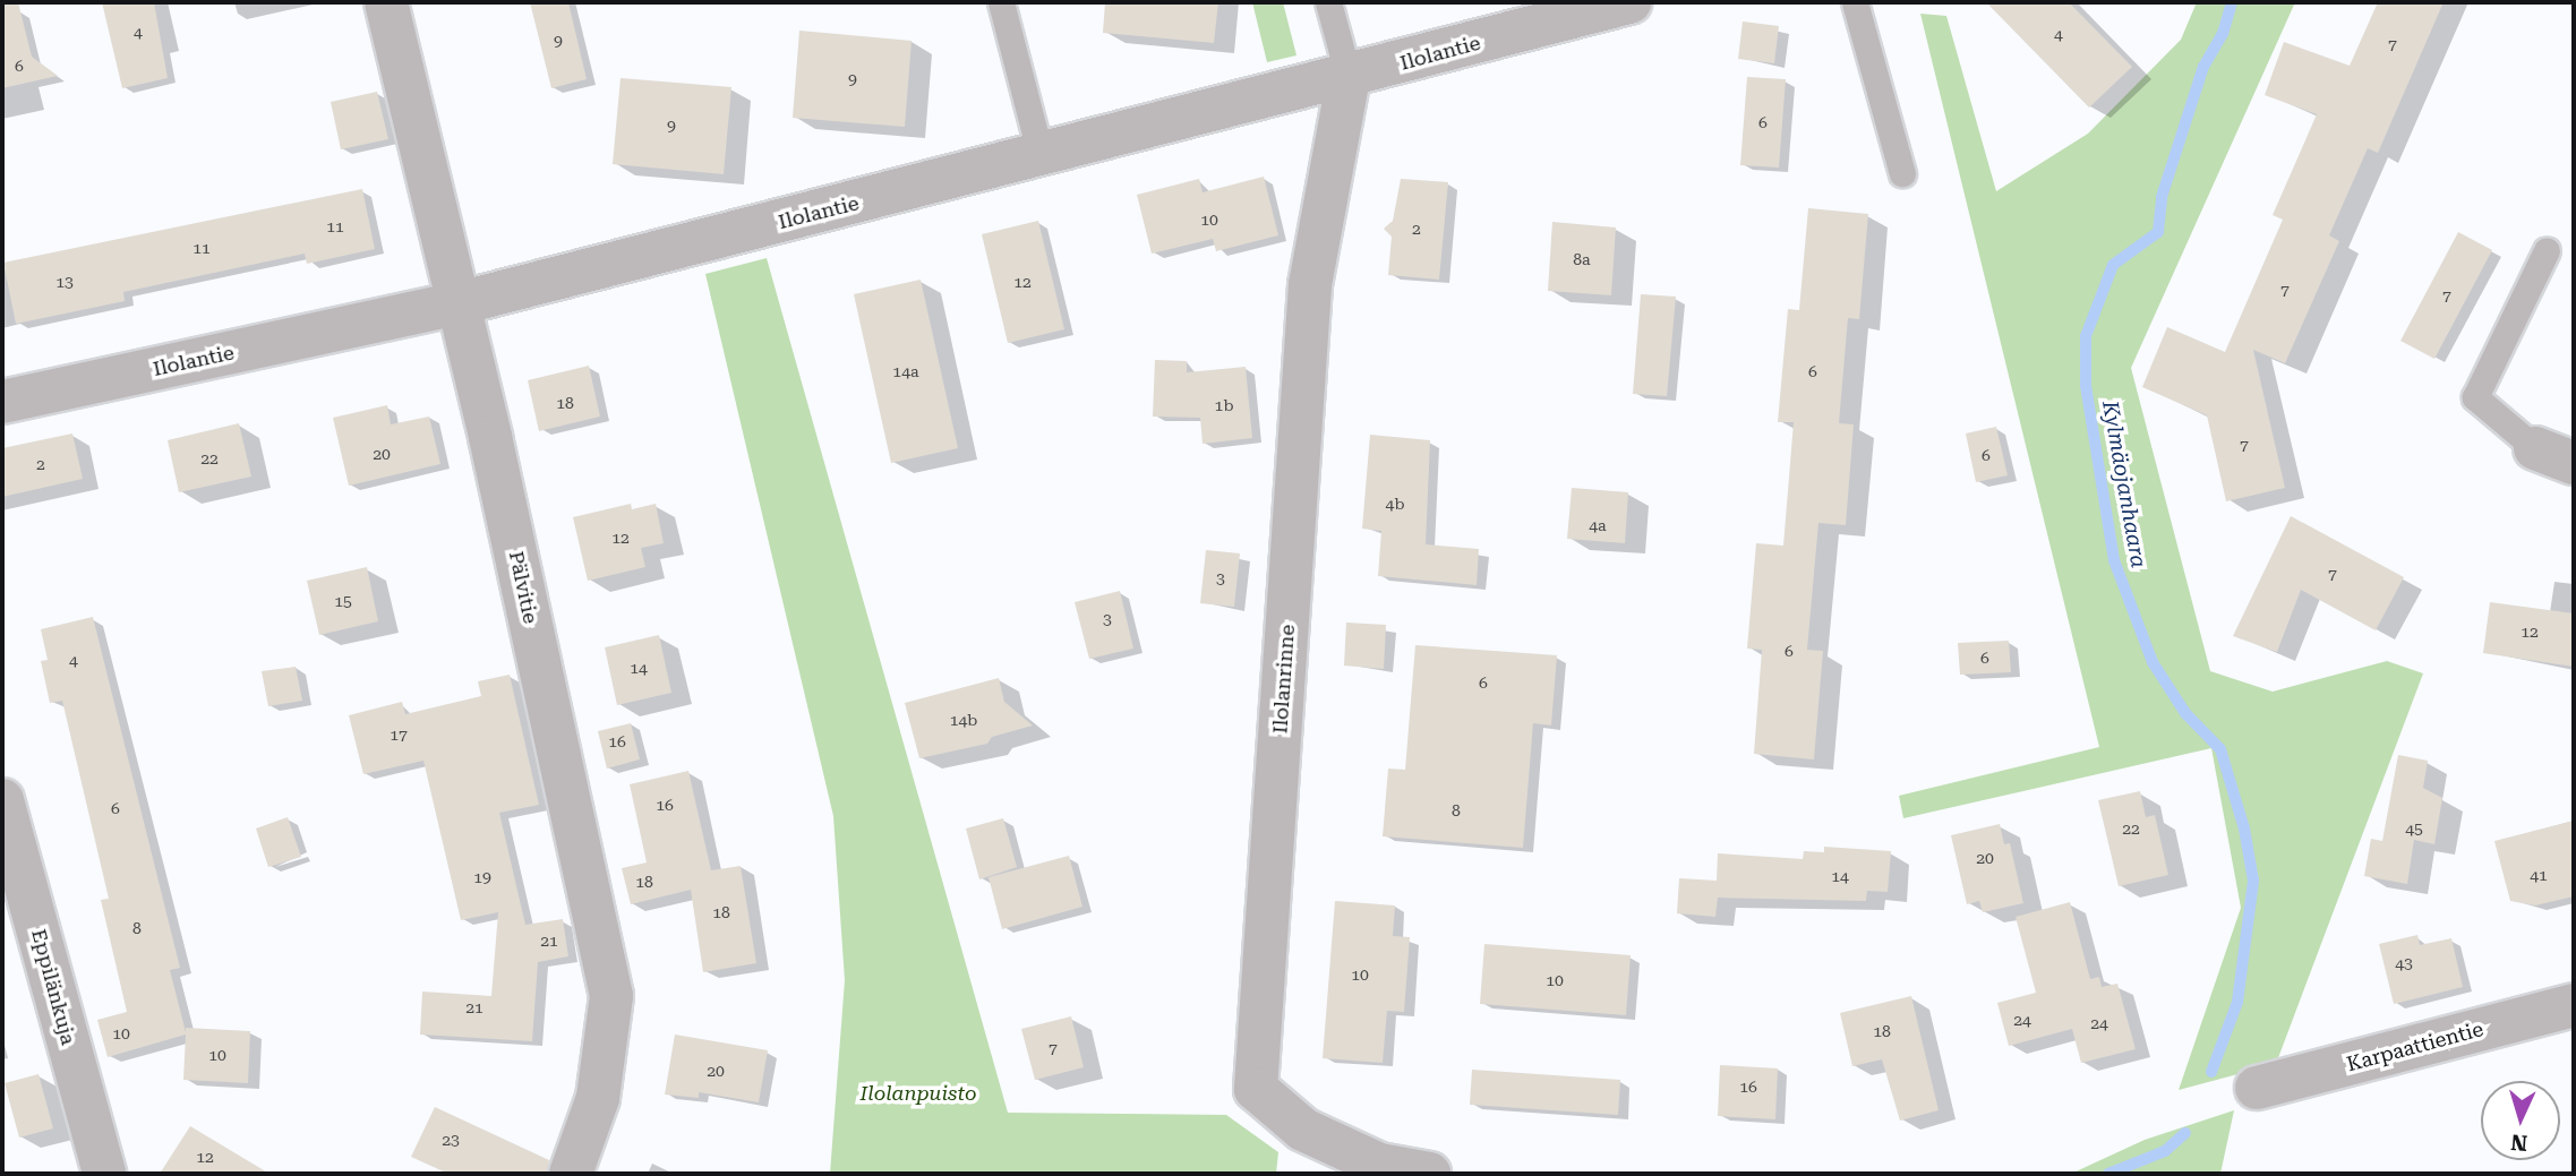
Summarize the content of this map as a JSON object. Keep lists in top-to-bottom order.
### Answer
{
  "streets": {
    "street": [
      "Ilolantie",
      "Pälvitie",
      "Ilolanrinne",
      "Eppilänkuja",
      "Karpaattientie"
    ]
  },
  "crossings": [
    ["Ilolantie", "Pälvitie"],
    ["Ilolantie", "Ilolanrinne"]
  ],
  "water": ["Kylmäojanhaara"],
  "parks": ["Ilolanpuisto"],
  "house_numbers": [
    "4",
    "4",
    "9",
    "7",
    "6",
    "9",
    "6",
    "9",
    "10",
    "11",
    "2",
    "11",
    "8a",
    "13",
    "12",
    "7",
    "7",
    "14a",
    "6",
    "18",
    "1b",
    "7",
    "20",
    "6",
    "22",
    "2",
    "4b",
    "4a",
    "12",
    "7",
    "3",
    "15",
    "3",
    "12",
    "6",
    "6",
    "4",
    "14",
    "6",
    "14b",
    "17",
    "16",
    "16",
    "6",
    "8",
    "22",
    "45",
    "20",
    "41",
    "14",
    "19",
    "18",
    "18",
    "8",
    "21",
    "43",
    "10",
    "10",
    "21",
    "24",
    "24",
    "18",
    "10",
    "7",
    "10",
    "20",
    "16",
    "23",
    "12"
  ],
  "north": "bottom"
}
